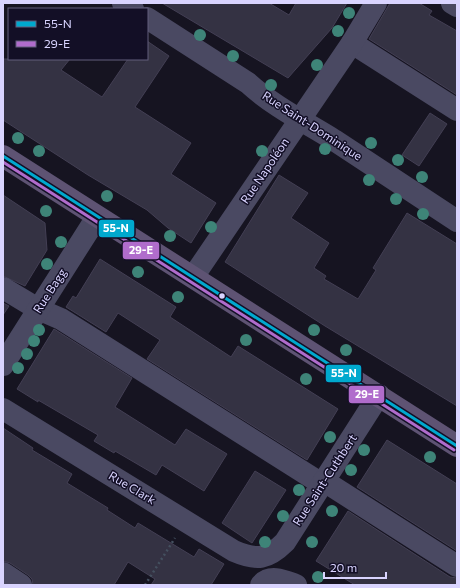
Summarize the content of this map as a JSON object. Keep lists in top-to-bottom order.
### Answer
{
  "streets": {
    "street": [
      "Rue Saint-Dominique",
      "Rue Napoléon",
      "Rue Bagg",
      "Rue Saint-Cuthbert",
      "Rue Clark"
    ]
  },
  "crossings": [
    ["Rue Saint-Dominique", "Rue Napoléon"],
    ["Rue Saint-Cuthbert", "Rue Clark"]
  ],
  "lines": ["transit line 55-N", "transit line 29-E"],
  "legend": ["55-N", "29-E"],
  "scale_bar": "20 m"
}
